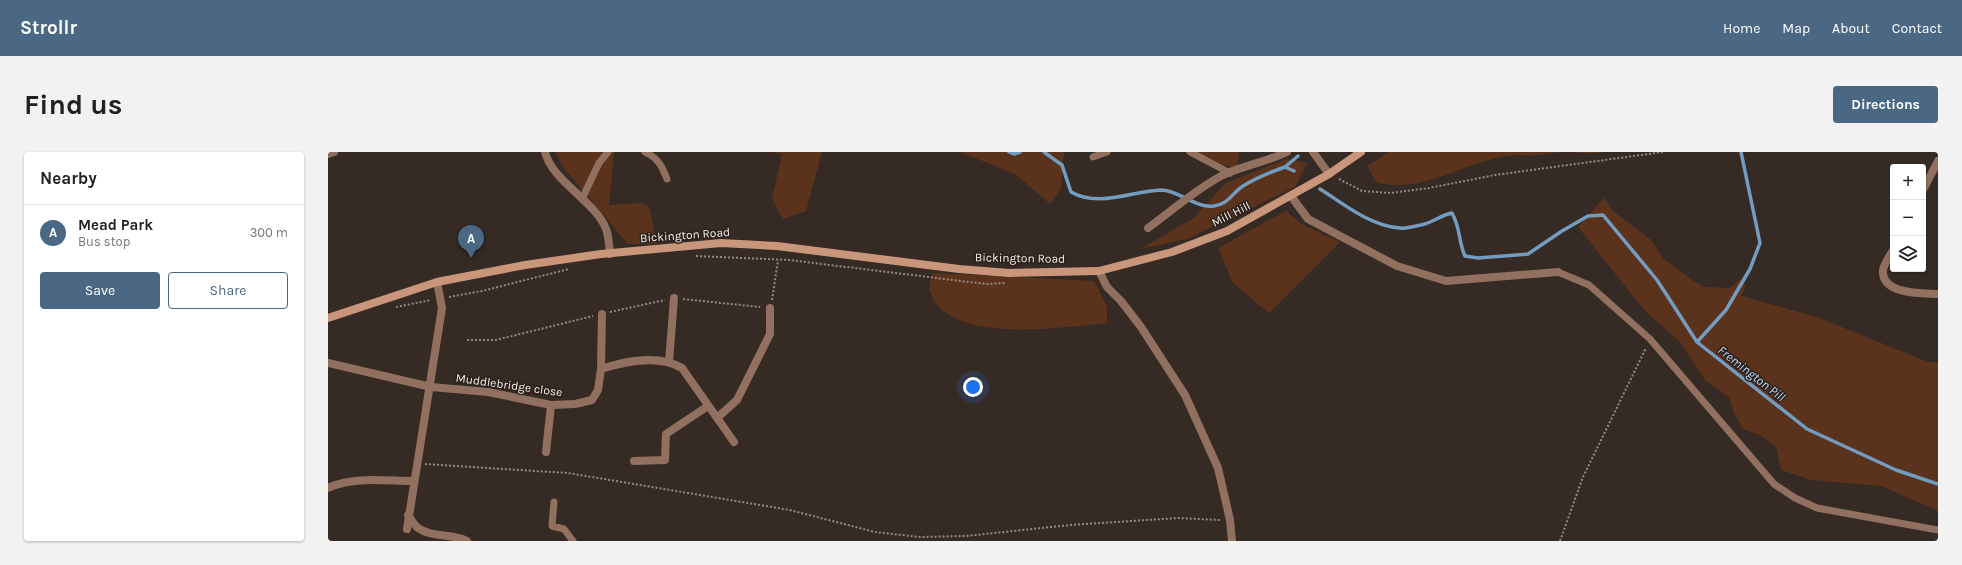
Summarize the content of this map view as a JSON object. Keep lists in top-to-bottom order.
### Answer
{
  "streets": {
    "main road": ["Mill Hill", "Bickington Road"],
    "street": ["Muddlebridge close"]
  },
  "crossings": [
    ["Mill Hill", "Bickington Road"]
  ],
  "water": ["Fremington Pill"],
  "page": {
    "header": "Strollr",
    "nav": [
      "Home",
      "Map",
      "About",
      "Contact"
    ],
    "buttons": [
      "Directions",
      ["Save", "Share"]
    ],
    "title": "Find us",
    "heading": "Nearby",
    "map_buttons": ["+", "−"],
    "list": [
      {
        "mark": "A",
        "name": "Mead Park",
        "note": "Bus stop",
        "value": "300 m"
      }
    ],
    "pins": "A"
  }
}
